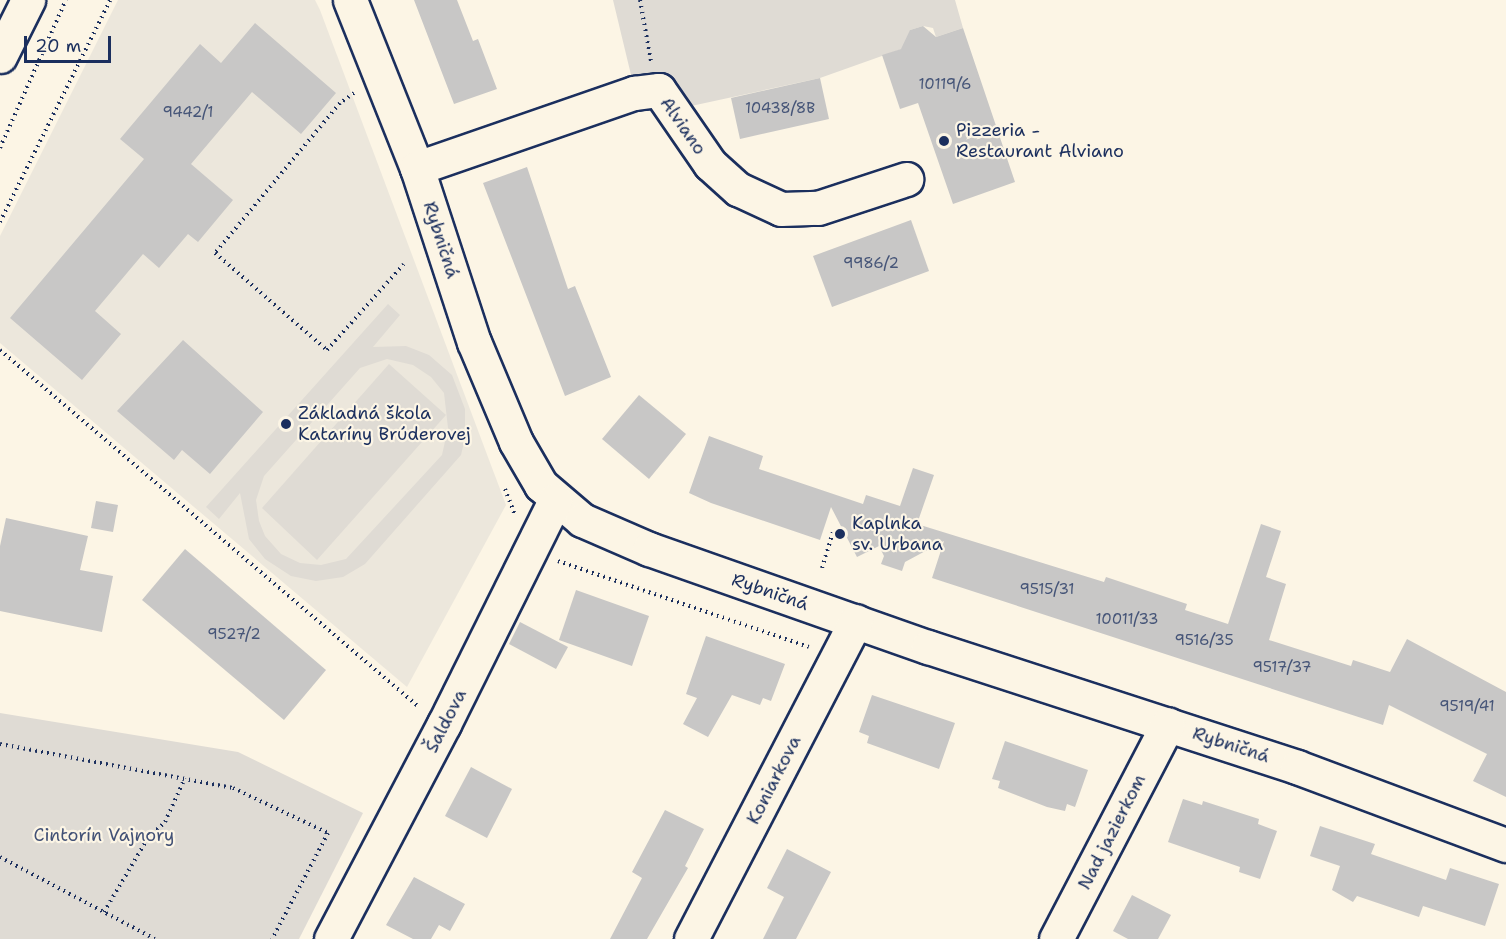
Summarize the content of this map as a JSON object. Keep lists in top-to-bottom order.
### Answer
{
  "streets": {
    "street": [
      "Alviano",
      "Rybničná",
      "Šaldova",
      "Koniarkova",
      "Nad jazierkom"
    ]
  },
  "crossings": [
    ["Alviano", "Rybničná"],
    ["Rybničná", "Šaldova"],
    ["Rybničná", "Koniarkova"],
    ["Rybničná", "Nad jazierkom"]
  ],
  "parks": ["Cintorín Vajnory"],
  "places": ["Pizzeria - Restaurant Alviano", "Základná škola Kataríny Brúderovej", "Kaplnka sv. Urbana"],
  "house_numbers": [
    "10119/6",
    "10438/8B",
    "9442/1",
    "9986/2",
    "9515/31",
    "10011/33",
    "9527/2",
    "9516/35",
    "9517/37",
    "9519/41"
  ],
  "scale_bar": "20 m"
}
